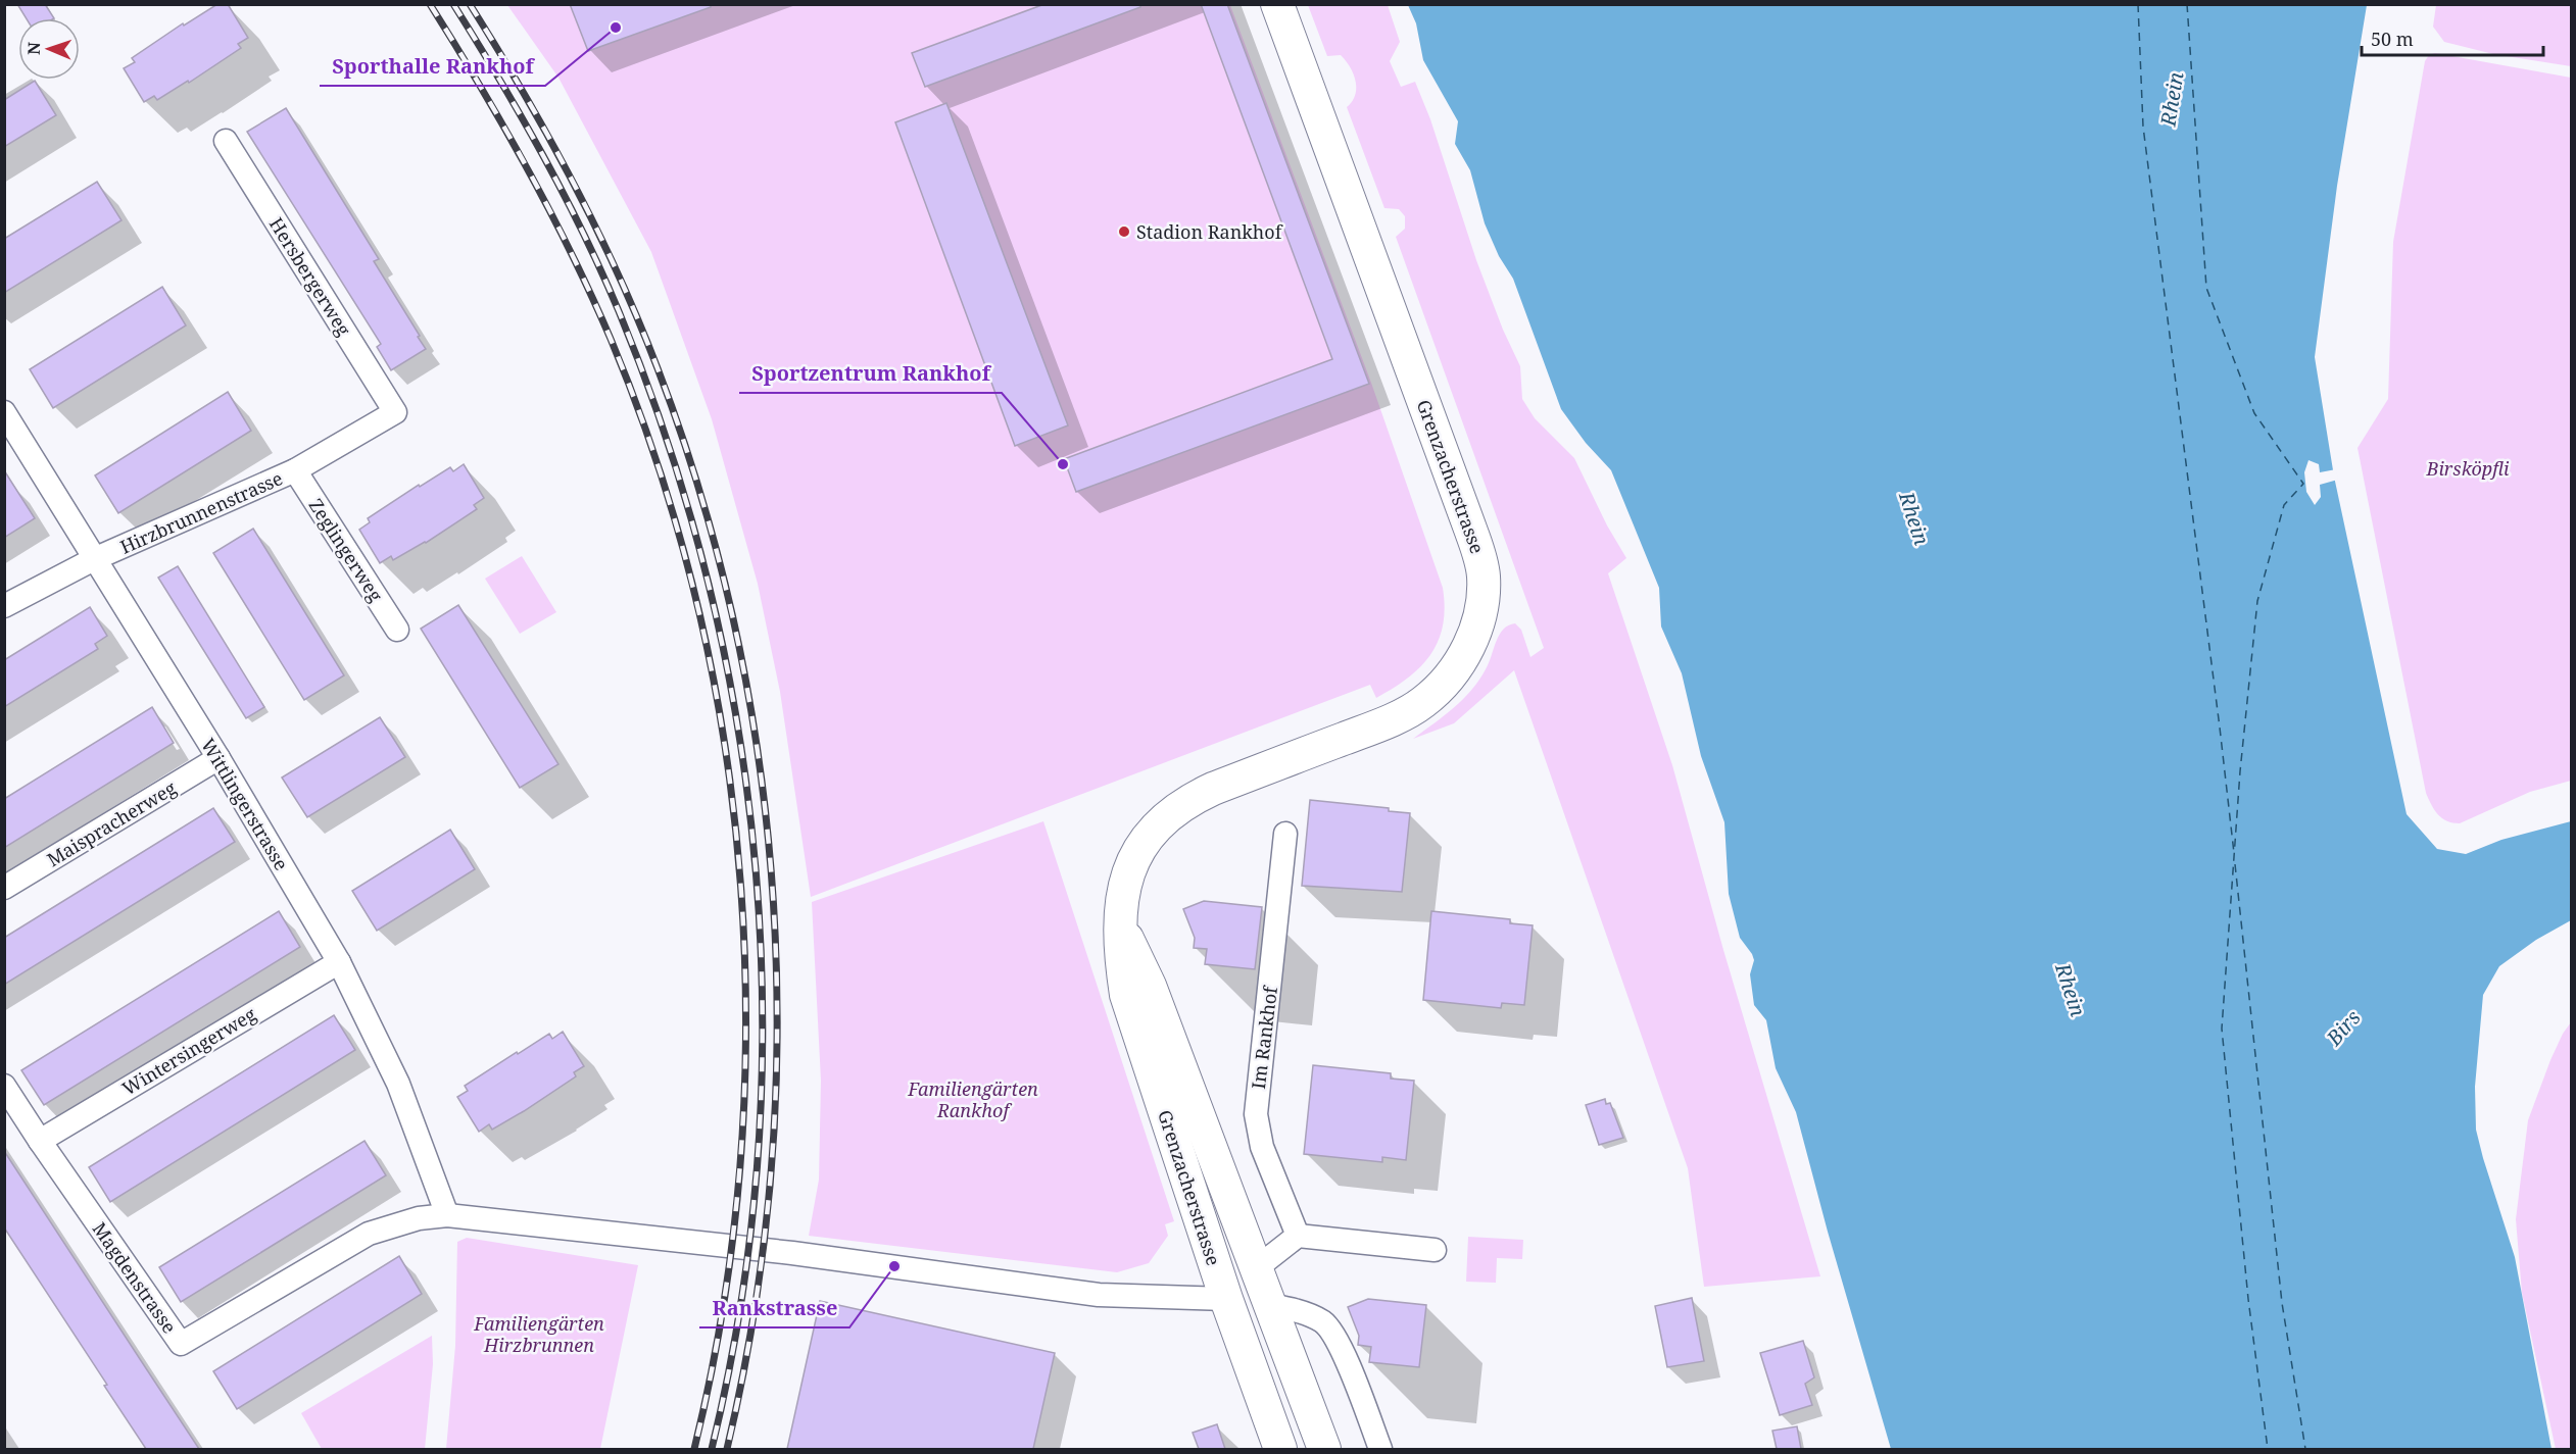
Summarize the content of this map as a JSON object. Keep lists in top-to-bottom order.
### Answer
{
  "streets": {
    "main road": ["Grenzacherstrasse"],
    "street": [
      "Hersbergerweg",
      "Hirzbrunnenstrasse",
      "Zeglingerweg",
      "Wittlingerstrasse",
      "Maispracherweg",
      "Im Rankhof",
      "Wintersingerweg",
      "Magdenstrasse"
    ]
  },
  "crossings": [
    ["Hersbergerweg", "Hirzbrunnenstrasse"],
    ["Hirzbrunnenstrasse", "Zeglingerweg"],
    ["Hirzbrunnenstrasse", "Wittlingerstrasse"],
    ["Wittlingerstrasse", "Maispracherweg"],
    ["Wittlingerstrasse", "Wintersingerweg"],
    ["Wittlingerstrasse", "Magdenstrasse"],
    ["Wintersingerweg", "Magdenstrasse"]
  ],
  "water": ["Rhein", "Birs"],
  "parks": ["Birsköpfli", "Familiengärten Rankhof", "Familiengärten Hirzbrunnen"],
  "places": [
    "Sporthalle Rankhof",
    "Stadion Rankhof",
    "Sportzentrum Rankhof",
    "Rankstrasse"
  ],
  "scale_bar": "50 m",
  "north": "left"
}
